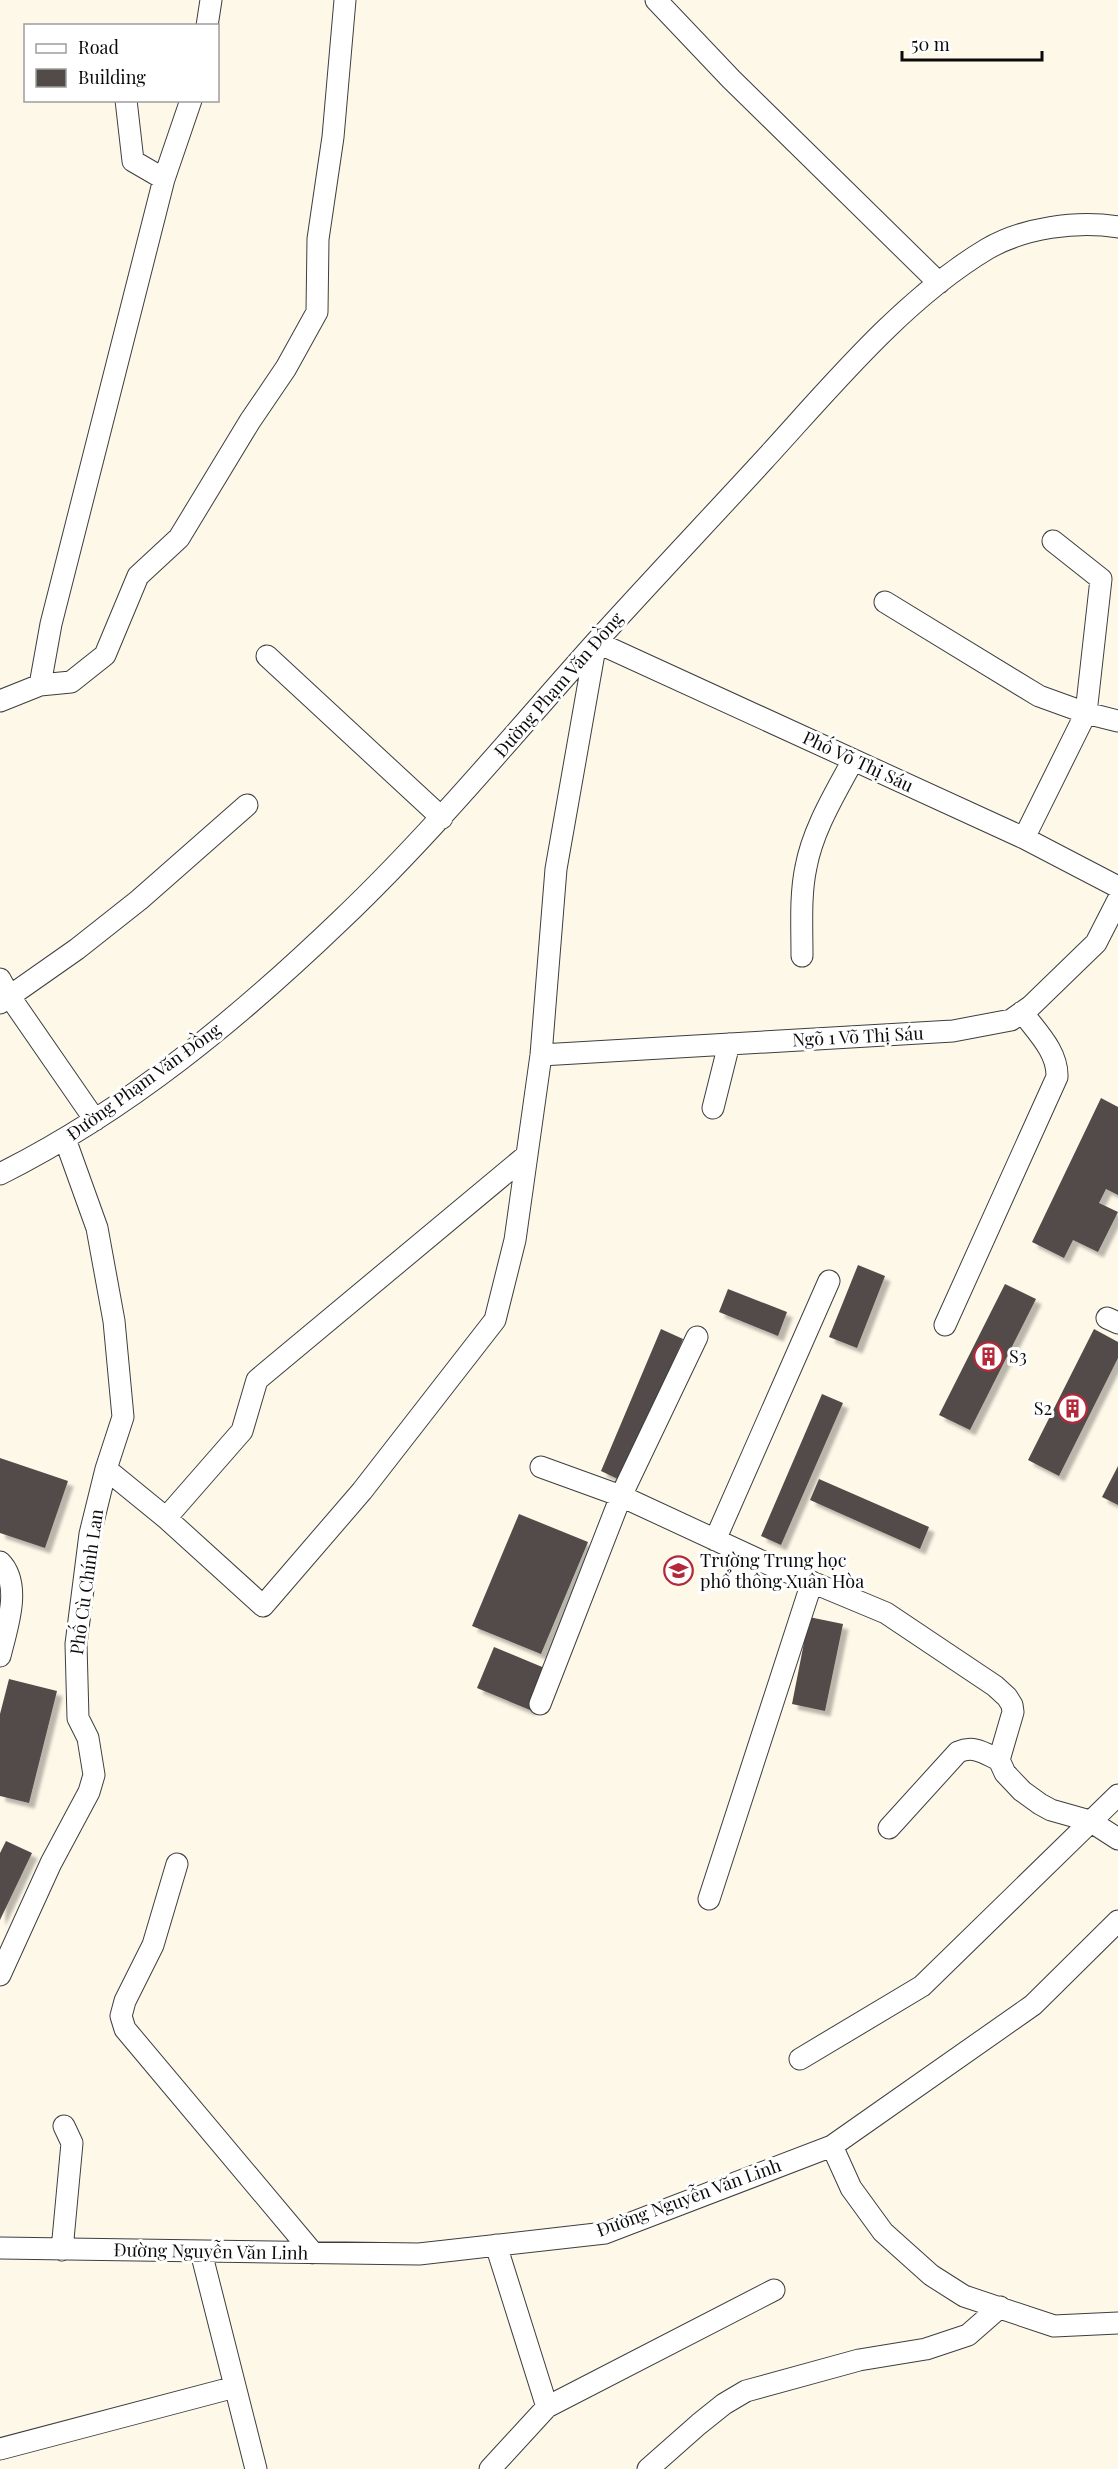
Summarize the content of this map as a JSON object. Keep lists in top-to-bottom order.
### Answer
{
  "streets": {
    "street": [
      "Đường Phạm Văn Đồng",
      "Phố Võ Thị Sáu",
      "Ngõ 1 Võ Thị Sáu",
      "Phố Cù Chính Lan",
      "Đường Nguyễn Văn Linh"
    ]
  },
  "crossings": [
    ["Đường Phạm Văn Đồng", "Phố Võ Thị Sáu"],
    ["Đường Phạm Văn Đồng", "Phố Cù Chính Lan"]
  ],
  "places": {
    "building": ["S3", "S2"],
    "school or university": ["Trường Trung học phổ thông Xuân Hòa"]
  },
  "legend": ["Road", "Building"],
  "scale_bar": "50 m"
}
